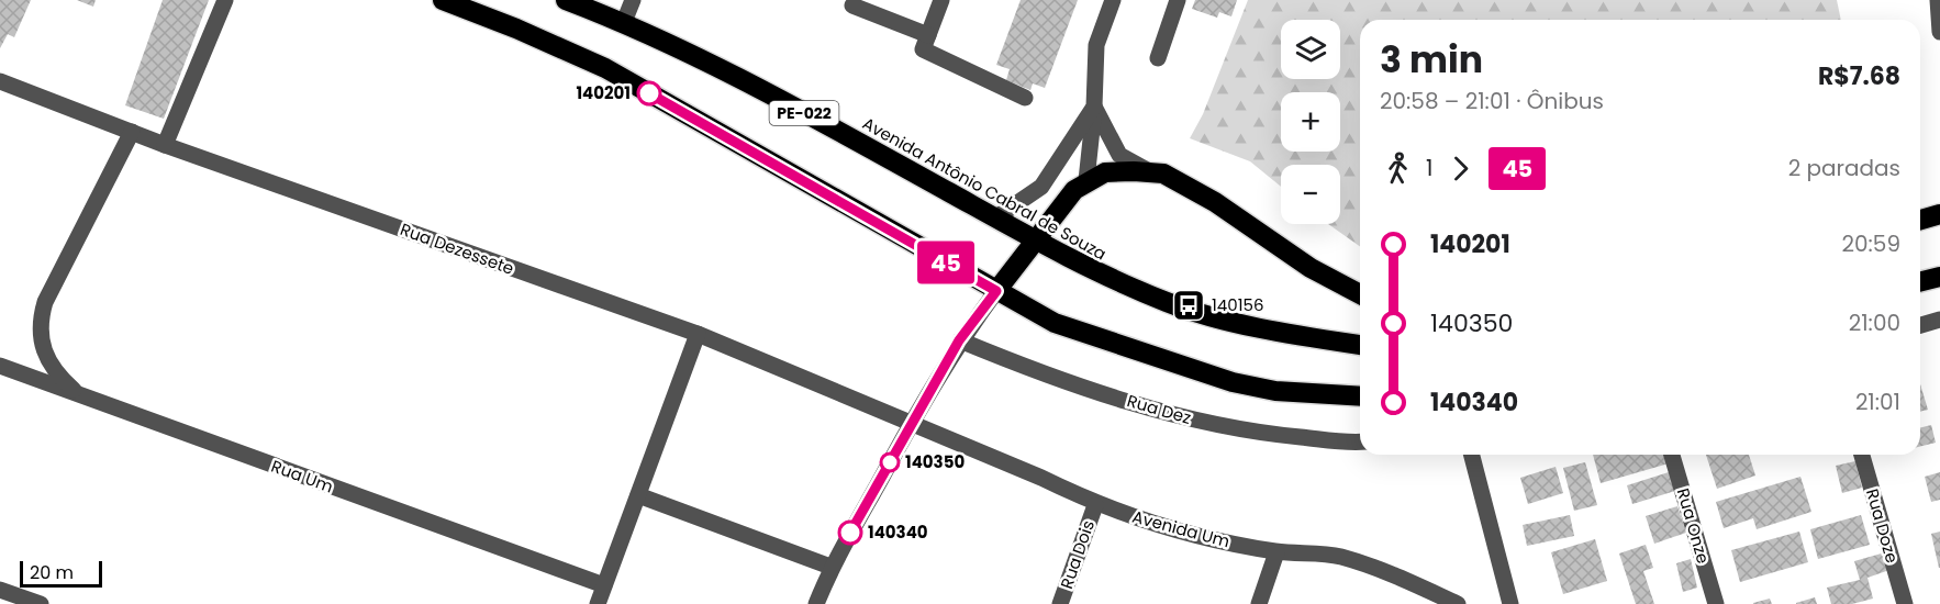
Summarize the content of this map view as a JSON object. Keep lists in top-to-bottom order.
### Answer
{
  "streets": {
    "highway": ["PE-022", "Avenida Antônio Cabral de Souza"],
    "street": [
      "Rua Dezessete",
      "Rua Dez",
      "Rua Um",
      "Rua Onze",
      "Rua Doze",
      "Avenida Um",
      "Rua Dois"
    ]
  },
  "crossings": [
    ["Rua Dezessete", "Avenida Um"],
    ["Avenida Um", "Rua Dois"]
  ],
  "places": {
    "other": ["140201", "140350", "140340"],
    "bus stop": ["140156"]
  },
  "lines": ["bus line 45"],
  "scale_bar": "20 m",
  "page": {
    "on_map": "45",
    "map_buttons": ["+", "−"],
    "heading": ["3 min", "20:58 – 21:01 · Ônibus", "R$7.68"],
    "legs": ["1", "45", "2 paradas"],
    "list": [
      {
        "name": "140201",
        "value": "20:59"
      },
      {
        "name": "140350",
        "value": "21:00"
      },
      {
        "name": "140340",
        "value": "21:01"
      }
    ],
    "scale": "20 m"
  }
}
